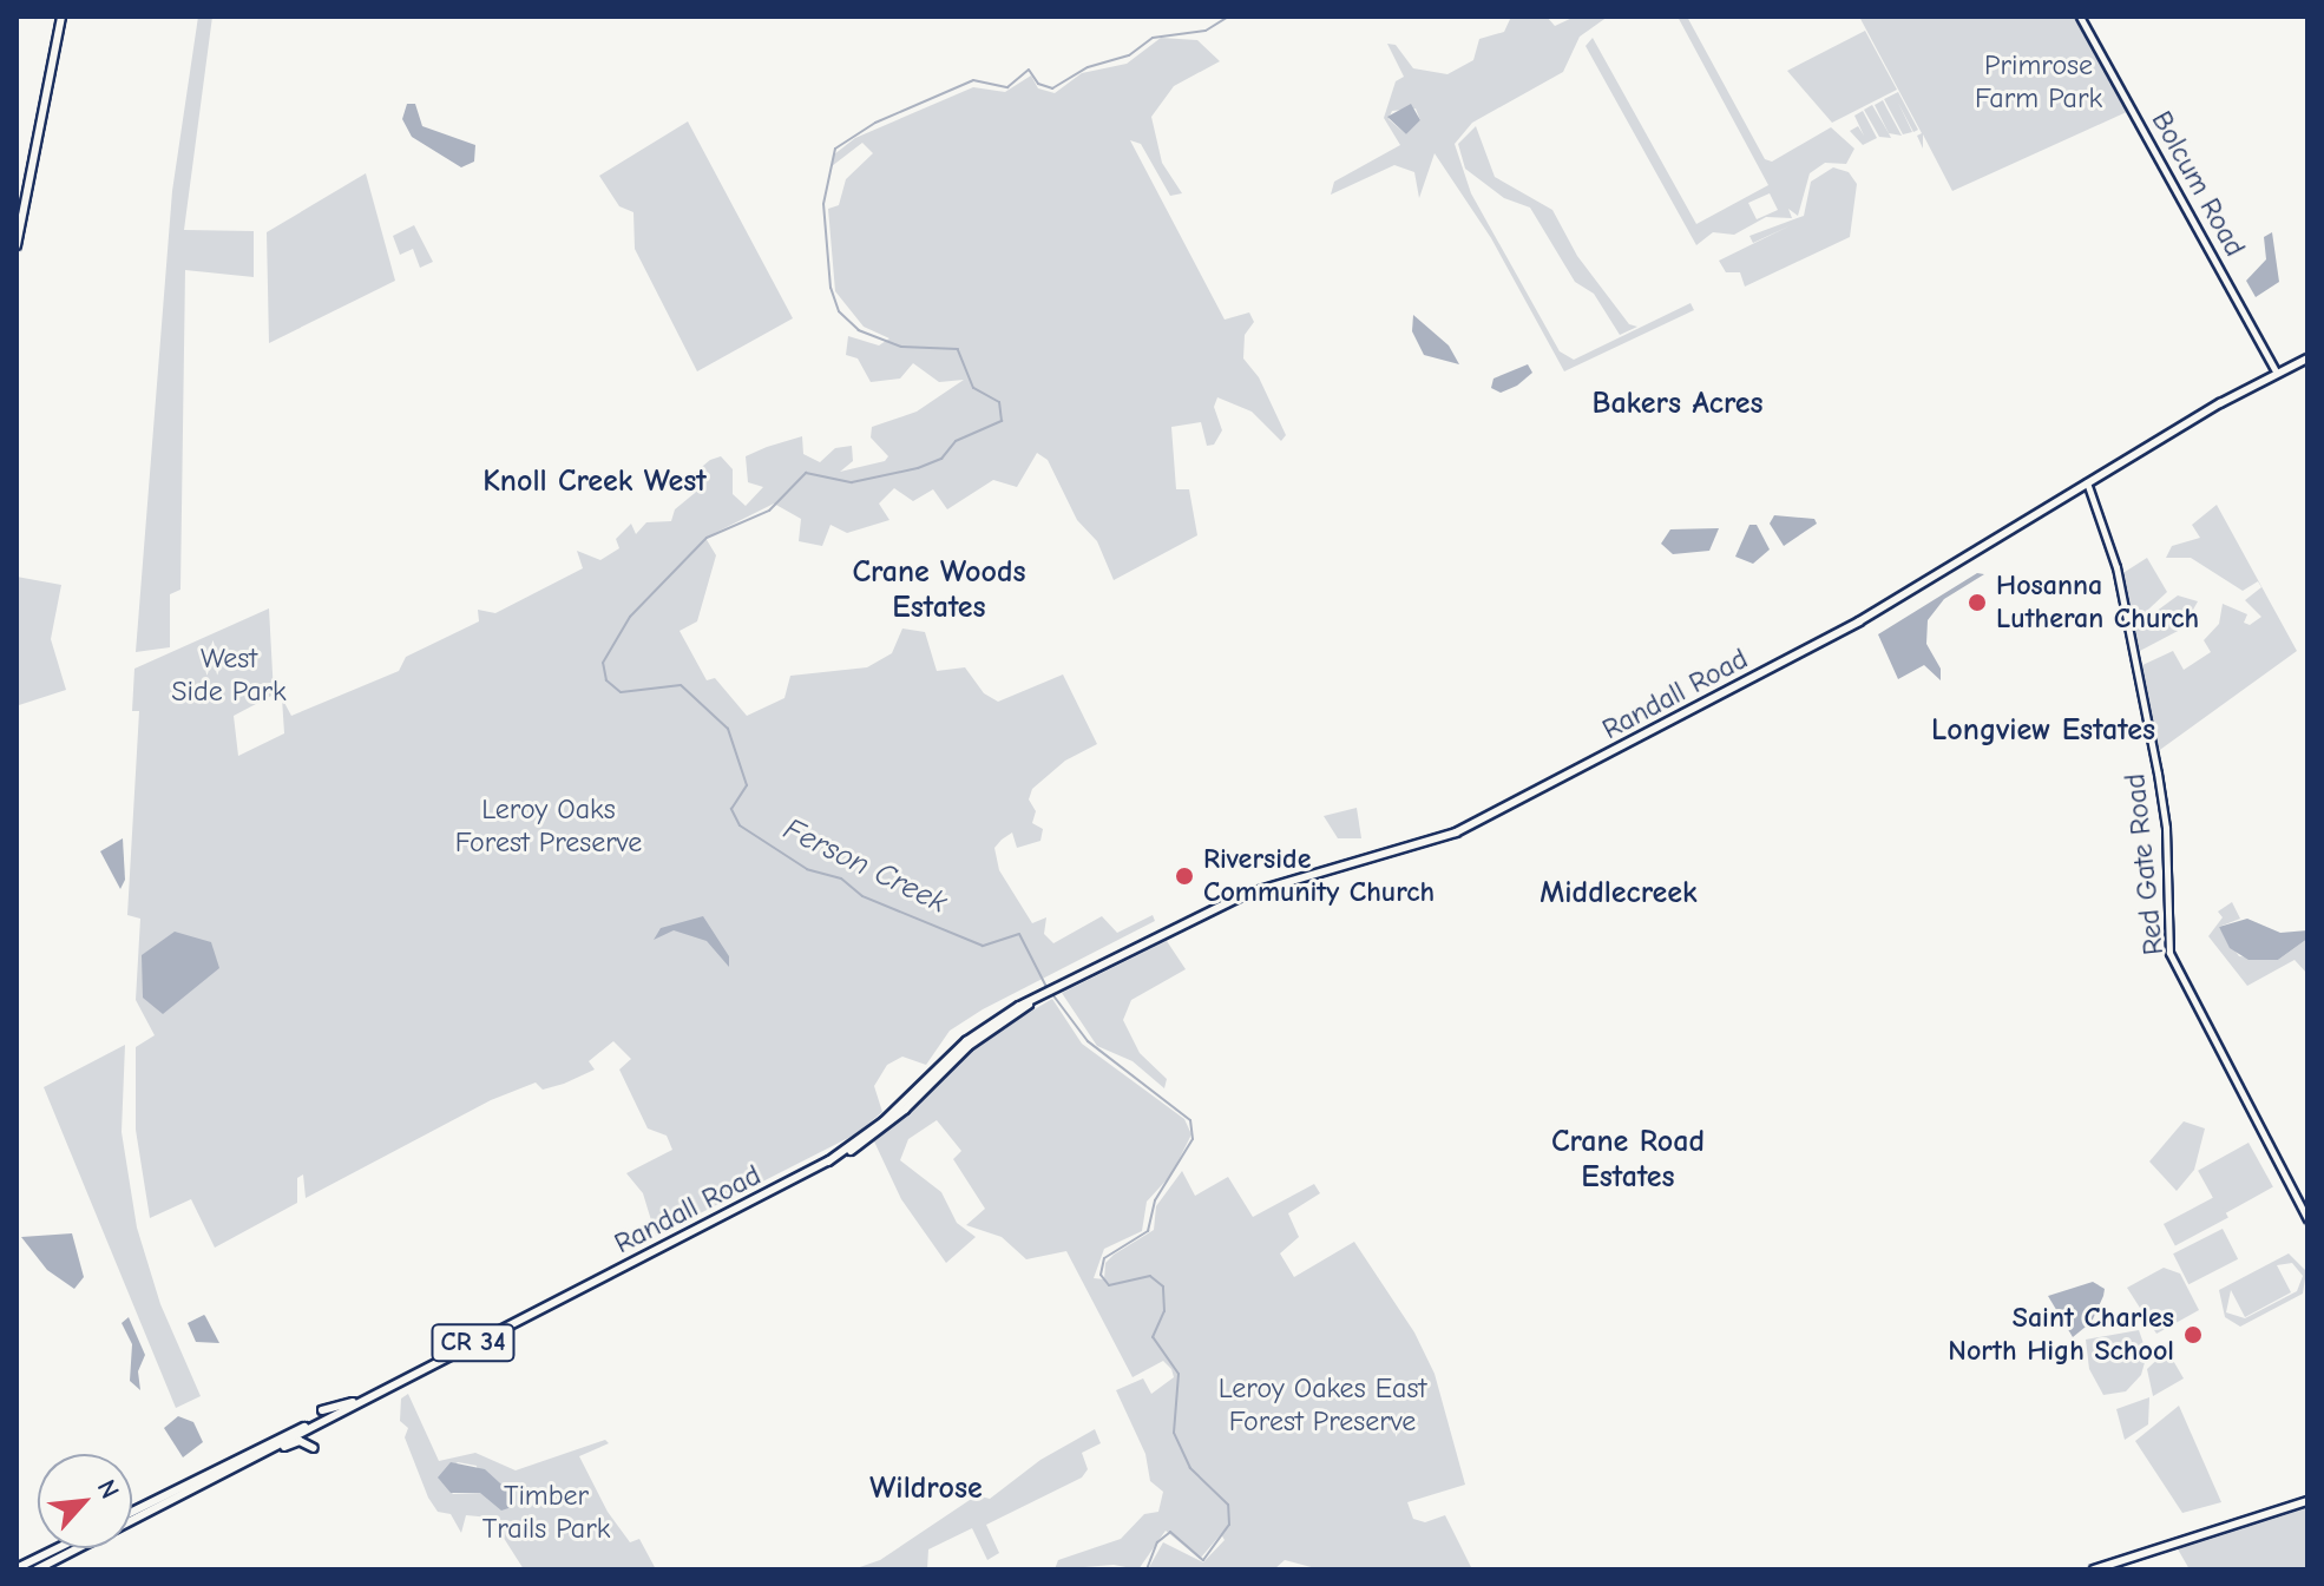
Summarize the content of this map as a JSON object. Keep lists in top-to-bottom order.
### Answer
{
  "streets": {
    "main road": [
      "Bolcum Road",
      "Randall Road",
      "Red Gate Road",
      "CR 34"
    ]
  },
  "crossings": [
    ["Bolcum Road", "Randall Road"],
    ["Randall Road", "Red Gate Road"],
    ["Randall Road", "CR 34"]
  ],
  "districts": [
    "Bakers Acres",
    "Knoll Creek West",
    "Crane Woods Estates",
    "Longview Estates",
    "Middlecreek",
    "Crane Road Estates",
    "Wildrose"
  ],
  "water": ["Ferson Creek"],
  "parks": [
    "Primrose Farm Park",
    "West Side Park",
    "Leroy Oaks Forest Preserve",
    "Leroy Oakes East Forest Preserve",
    "Timber Trails Park"
  ],
  "places": ["Hosanna Lutheran Church", "Riverside Community Church", "Saint Charles North High School"],
  "north": "top right"
}
